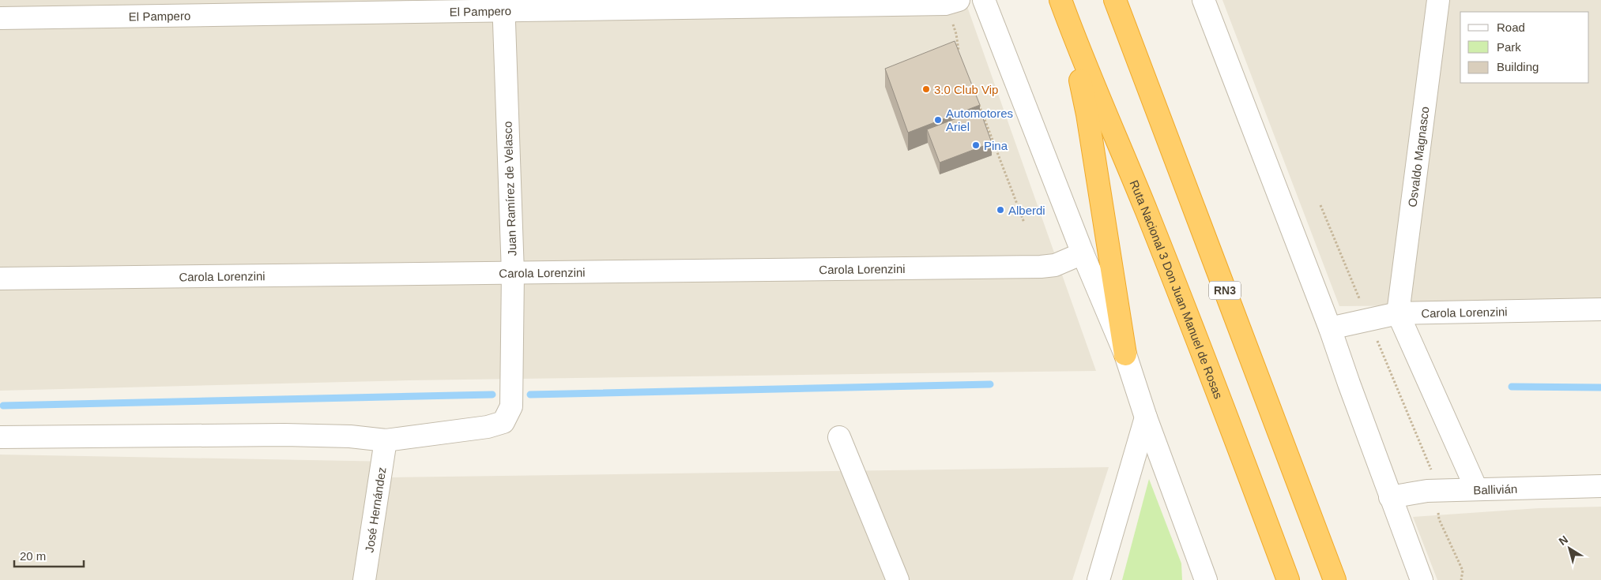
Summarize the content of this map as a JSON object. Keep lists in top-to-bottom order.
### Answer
{
  "streets": {
    "highway": ["Ruta Nacional 3 Don Juan Manuel de Rosas", "RN3"],
    "street": [
      "El Pampero",
      "Osvaldo Magnasco",
      "Juan Ramírez de Velasco",
      "Carola Lorenzini",
      "Ballivián",
      "José Hernández"
    ]
  },
  "crossings": [
    ["El Pampero", "Juan Ramírez de Velasco"],
    ["Osvaldo Magnasco", "Carola Lorenzini"],
    ["Juan Ramírez de Velasco", "Carola Lorenzini"],
    ["Juan Ramírez de Velasco", "José Hernández"]
  ],
  "places": [
    "3.0 Club Vip",
    "Automotores Ariel",
    "Pina",
    "Alberdi"
  ],
  "legend": ["Road", "Park", "Building"],
  "scale_bar": "20 m",
  "north": "top left"
}
